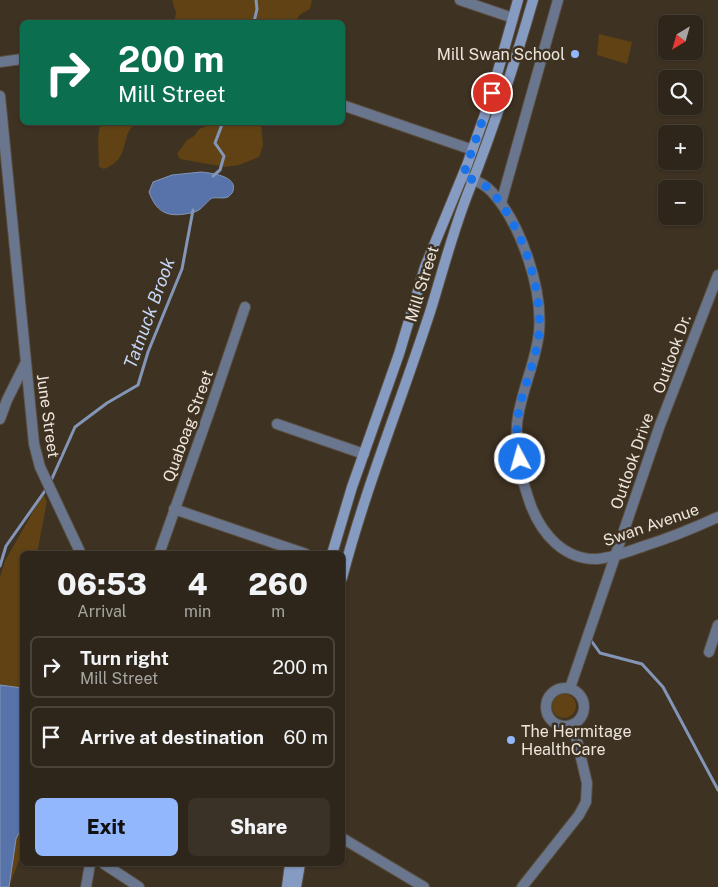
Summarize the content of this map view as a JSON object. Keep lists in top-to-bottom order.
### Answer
{
  "streets": {
    "main road": ["Mill Street"],
    "street": [
      "June Street",
      "Quaboag Street",
      "Outlook Drive",
      "Swan Avenue"
    ]
  },
  "crossings": [
    ["Mill Street", "Swan Avenue"],
    ["Outlook Drive", "Swan Avenue"]
  ],
  "water": ["Tatnuck Brook"],
  "places": ["Mill Swan School", "The Hermitage HealthCare"],
  "north": "bottom left",
  "page": {
    "map_buttons": ["+", "−"],
    "turn": ["200 m", "Mill Street"],
    "eta": [
      "06:53",
      "Arrival",
      "4",
      "min",
      "260",
      "m"
    ],
    "list": [
      {
        "name": "Turn right",
        "note": "Mill Street",
        "value": "200 m"
      },
      {
        "name": "Arrive at destination",
        "value": "60 m"
      }
    ],
    "buttons": ["Exit", "Share"]
  }
}
